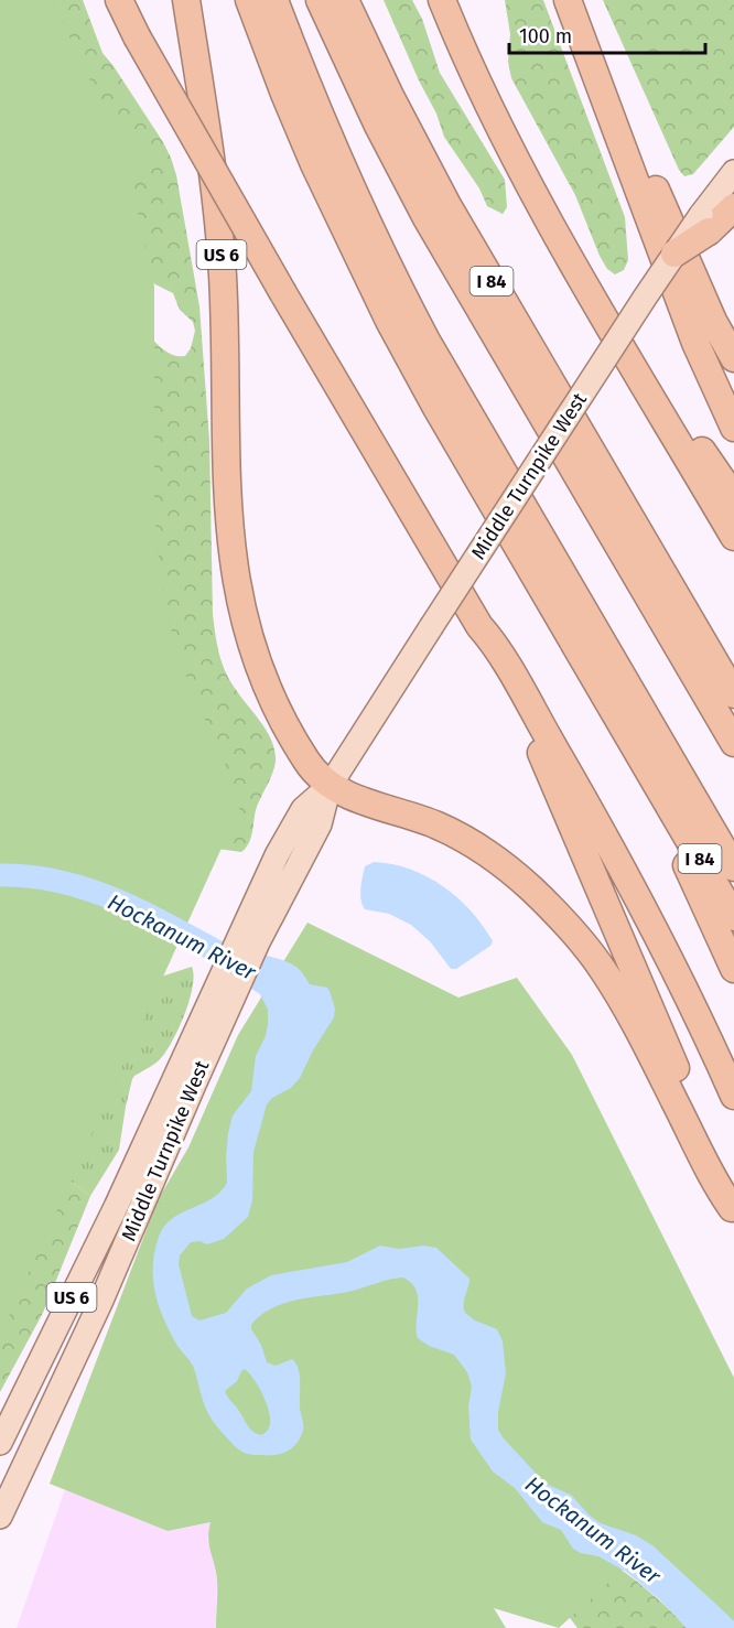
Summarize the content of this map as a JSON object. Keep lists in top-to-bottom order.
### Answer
{
  "streets": {
    "highway": ["US 6", "I 84"],
    "main road": ["Middle Turnpike West"]
  },
  "crossings": [
    ["US 6", "Middle Turnpike West"]
  ],
  "water": ["Hockanum River"],
  "scale_bar": "100 m"
}
